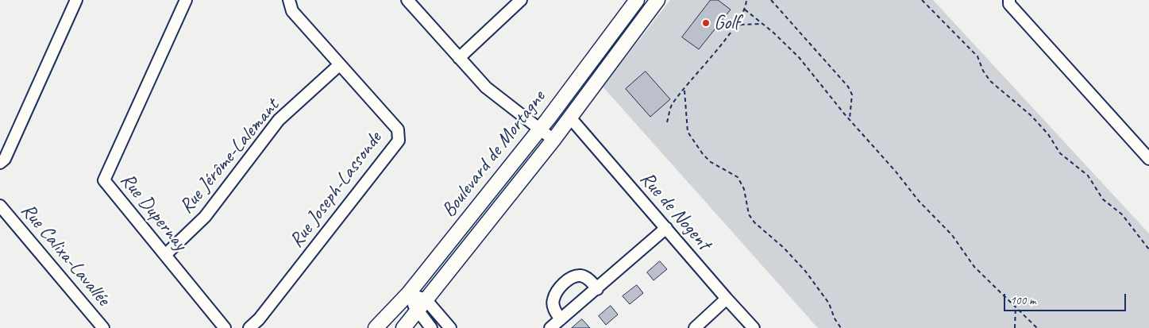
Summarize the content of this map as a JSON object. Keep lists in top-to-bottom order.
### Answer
{
  "streets": {
    "main road": ["Boulevard de Mortagne"],
    "street": [
      "Rue Jérôme-Lalemant",
      "Rue Joseph-Lassonde",
      "Rue de Nogent",
      "Rue Dupernay",
      "Rue Calixa-Lavallée"
    ]
  },
  "crossings": [
    ["Boulevard de Mortagne", "Rue de Nogent"],
    ["Rue Jérôme-Lalemant", "Rue Joseph-Lassonde"],
    ["Rue Jérôme-Lalemant", "Rue Dupernay"]
  ],
  "places": ["Golf"],
  "scale_bar": "100 m"
}
